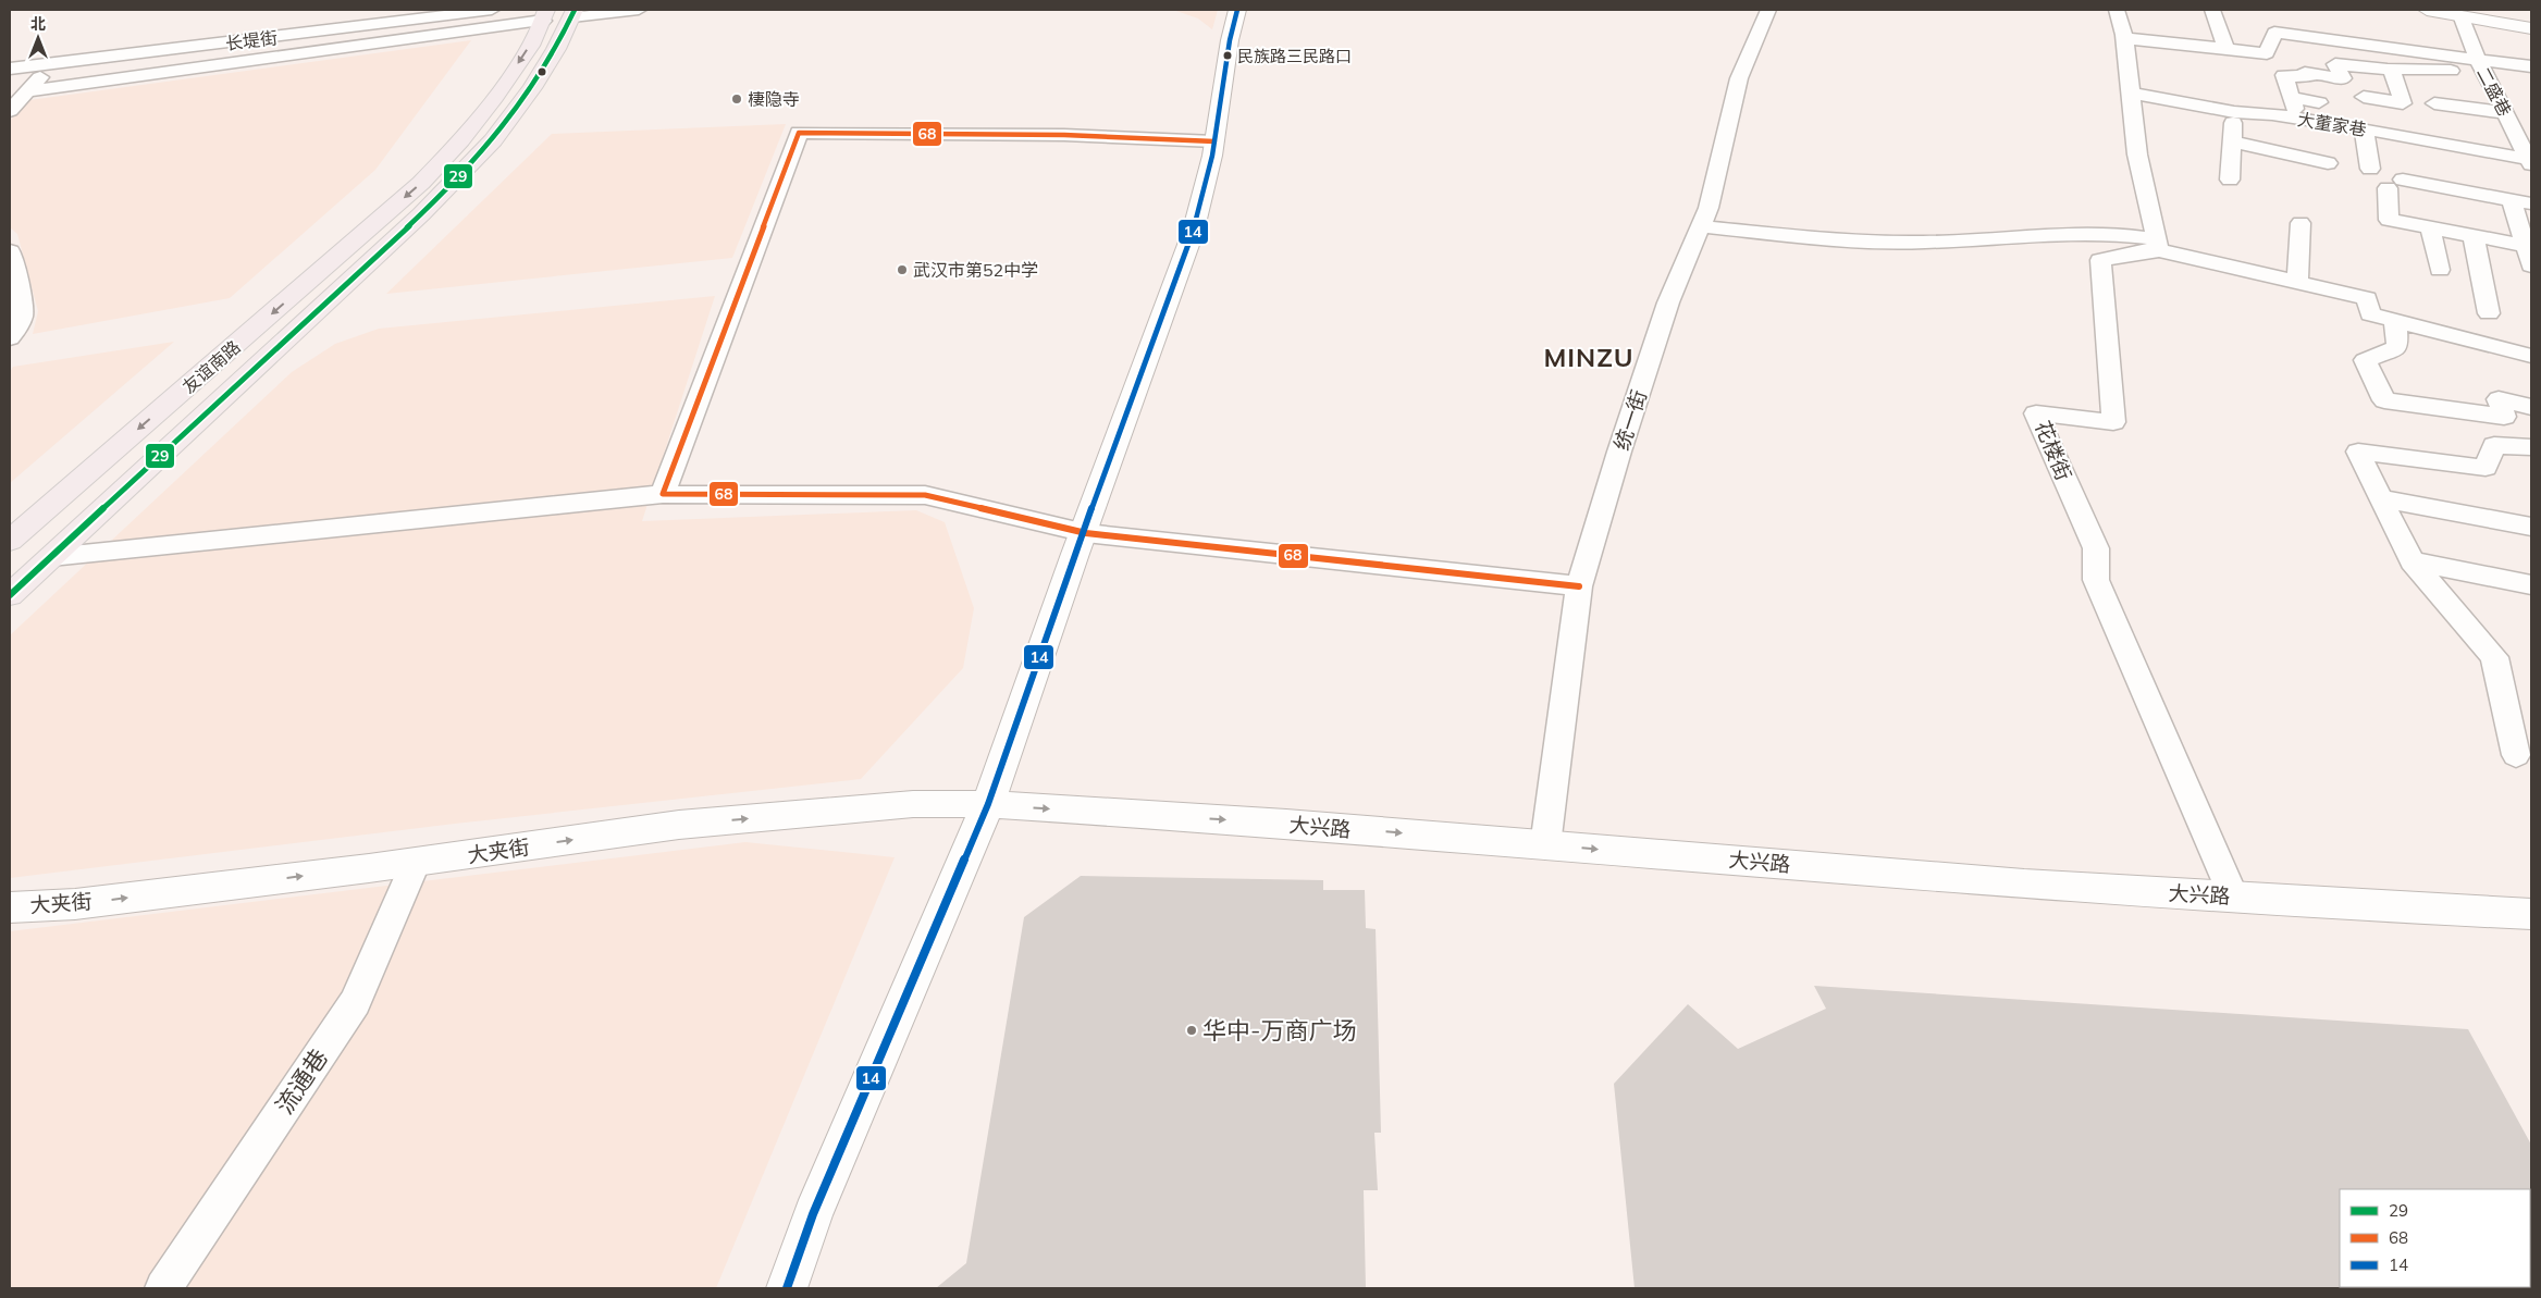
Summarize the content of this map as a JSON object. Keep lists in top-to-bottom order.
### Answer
{
  "streets": {
    "main road": ["友谊南路"],
    "street": [
      "长堤街",
      "二盛巷",
      "大董家巷",
      "统一街",
      "花楼街",
      "大兴路",
      "大夹街",
      "流通巷"
    ]
  },
  "crossings": [
    ["二盛巷", "大董家巷"],
    ["统一街", "大兴路"],
    ["花楼街", "大兴路"],
    ["大兴路", "大夹街"],
    ["大夹街", "流通巷"]
  ],
  "one_way": ["大兴路", "大夹街"],
  "districts": ["MINZU"],
  "places": [
    "民族路三民路口",
    "棲隐寺",
    "武汉市第52中学",
    "华中-万商广场"
  ],
  "lines": ["transit line 29", "transit line 14", "transit line 68"],
  "legend": ["29", "68", "14"],
  "north": "top"
}
